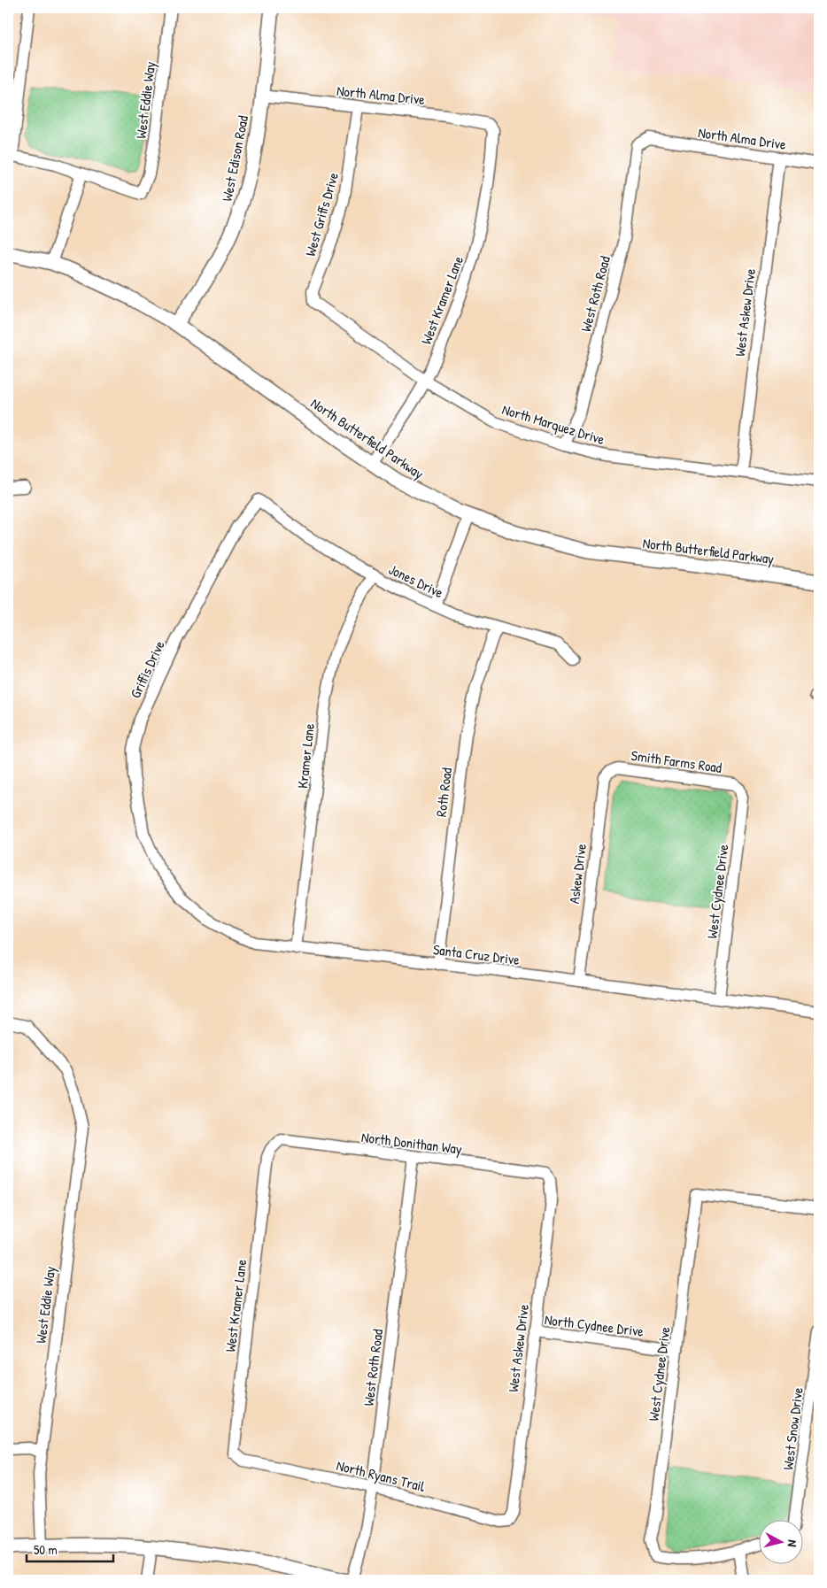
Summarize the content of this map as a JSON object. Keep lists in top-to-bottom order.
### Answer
{
  "streets": {
    "street": [
      "North Alma Drive",
      "West Eddie Way",
      "West Edison Road",
      "West Griffs Drive",
      "West Roth Road",
      "West Kramer Lane",
      "West Askew Drive",
      "North Marquez Drive",
      "North Butterfield Parkway",
      "Jones Drive",
      "Griffis Drive",
      "Kramer Lane",
      "Smith Farms Road",
      "Roth Road",
      "Askew Drive",
      "West Cydnee Drive",
      "Santa Cruz Drive",
      "North Donithan Way",
      "North Cydnee Drive",
      "West Snow Drive",
      "North Ryans Trail"
    ]
  },
  "crossings": [
    ["North Alma Drive", "West Edison Road"],
    ["North Alma Drive", "West Griffs Drive"],
    ["North Alma Drive", "West Roth Road"],
    ["North Alma Drive", "West Kramer Lane"],
    ["North Alma Drive", "West Askew Drive"],
    ["West Edison Road", "North Butterfield Parkway"],
    ["West Griffs Drive", "North Marquez Drive"],
    ["West Roth Road", "North Marquez Drive"],
    ["West Roth Road", "North Donithan Way"],
    ["West Roth Road", "North Ryans Trail"],
    ["West Kramer Lane", "North Marquez Drive"],
    ["West Kramer Lane", "North Butterfield Parkway"],
    ["West Kramer Lane", "North Donithan Way"],
    ["West Kramer Lane", "North Ryans Trail"],
    ["West Askew Drive", "North Marquez Drive"],
    ["West Askew Drive", "North Donithan Way"],
    ["West Askew Drive", "North Cydnee Drive"],
    ["West Askew Drive", "North Ryans Trail"],
    ["Jones Drive", "Griffis Drive"],
    ["Jones Drive", "Kramer Lane"],
    ["Jones Drive", "Roth Road"],
    ["Griffis Drive", "Santa Cruz Drive"],
    ["Kramer Lane", "Santa Cruz Drive"],
    ["Smith Farms Road", "Askew Drive"],
    ["Smith Farms Road", "West Cydnee Drive"],
    ["Roth Road", "Santa Cruz Drive"],
    ["Askew Drive", "Santa Cruz Drive"],
    ["West Cydnee Drive", "Santa Cruz Drive"],
    ["West Cydnee Drive", "North Cydnee Drive"]
  ],
  "scale_bar": "50 m",
  "north": "right"
}
